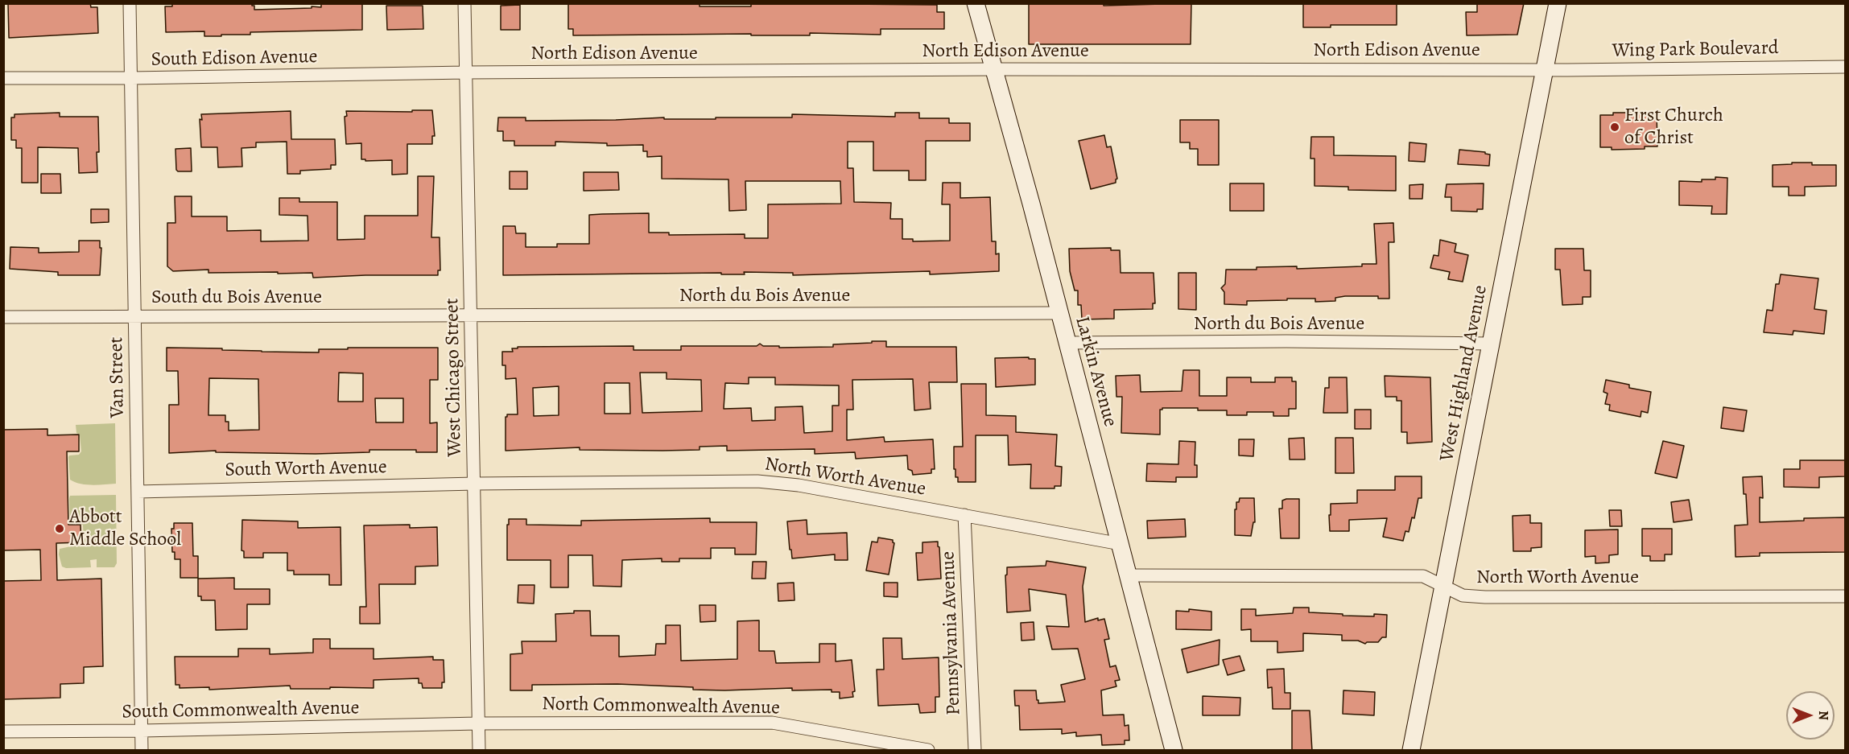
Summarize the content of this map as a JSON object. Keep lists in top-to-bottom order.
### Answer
{
  "streets": {
    "main road": ["Larkin Avenue", "West Highland Avenue"],
    "street": [
      "Wing Park Boulevard",
      "North Edison Avenue",
      "South Edison Avenue",
      "North du Bois Avenue",
      "South du Bois Avenue",
      "Van Street",
      "West Chicago Street",
      "South Worth Avenue",
      "North Worth Avenue",
      "Pennsylvania Avenue",
      "North Commonwealth Avenue",
      "South Commonwealth Avenue"
    ]
  },
  "crossings": [
    ["Wing Park Boulevard", "North Edison Avenue"],
    ["Wing Park Boulevard", "West Highland Avenue"],
    ["North Edison Avenue", "South Edison Avenue"],
    ["North Edison Avenue", "Larkin Avenue"],
    ["North Edison Avenue", "West Highland Avenue"],
    ["North Edison Avenue", "West Chicago Street"],
    ["South Edison Avenue", "Van Street"],
    ["South Edison Avenue", "West Chicago Street"],
    ["North du Bois Avenue", "South du Bois Avenue"],
    ["North du Bois Avenue", "Larkin Avenue"],
    ["North du Bois Avenue", "West Highland Avenue"],
    ["North du Bois Avenue", "West Chicago Street"],
    ["South du Bois Avenue", "Van Street"],
    ["South du Bois Avenue", "West Chicago Street"],
    ["Larkin Avenue", "North Worth Avenue"],
    ["West Highland Avenue", "North Worth Avenue"],
    ["Van Street", "South Worth Avenue"],
    ["Van Street", "South Commonwealth Avenue"],
    ["West Chicago Street", "South Worth Avenue"],
    ["West Chicago Street", "North Worth Avenue"],
    ["West Chicago Street", "North Commonwealth Avenue"],
    ["West Chicago Street", "South Commonwealth Avenue"],
    ["South Worth Avenue", "North Worth Avenue"],
    ["North Worth Avenue", "Pennsylvania Avenue"],
    ["North Commonwealth Avenue", "South Commonwealth Avenue"]
  ],
  "places": ["First Church of Christ", "Abbott Middle School"],
  "north": "right"
}
